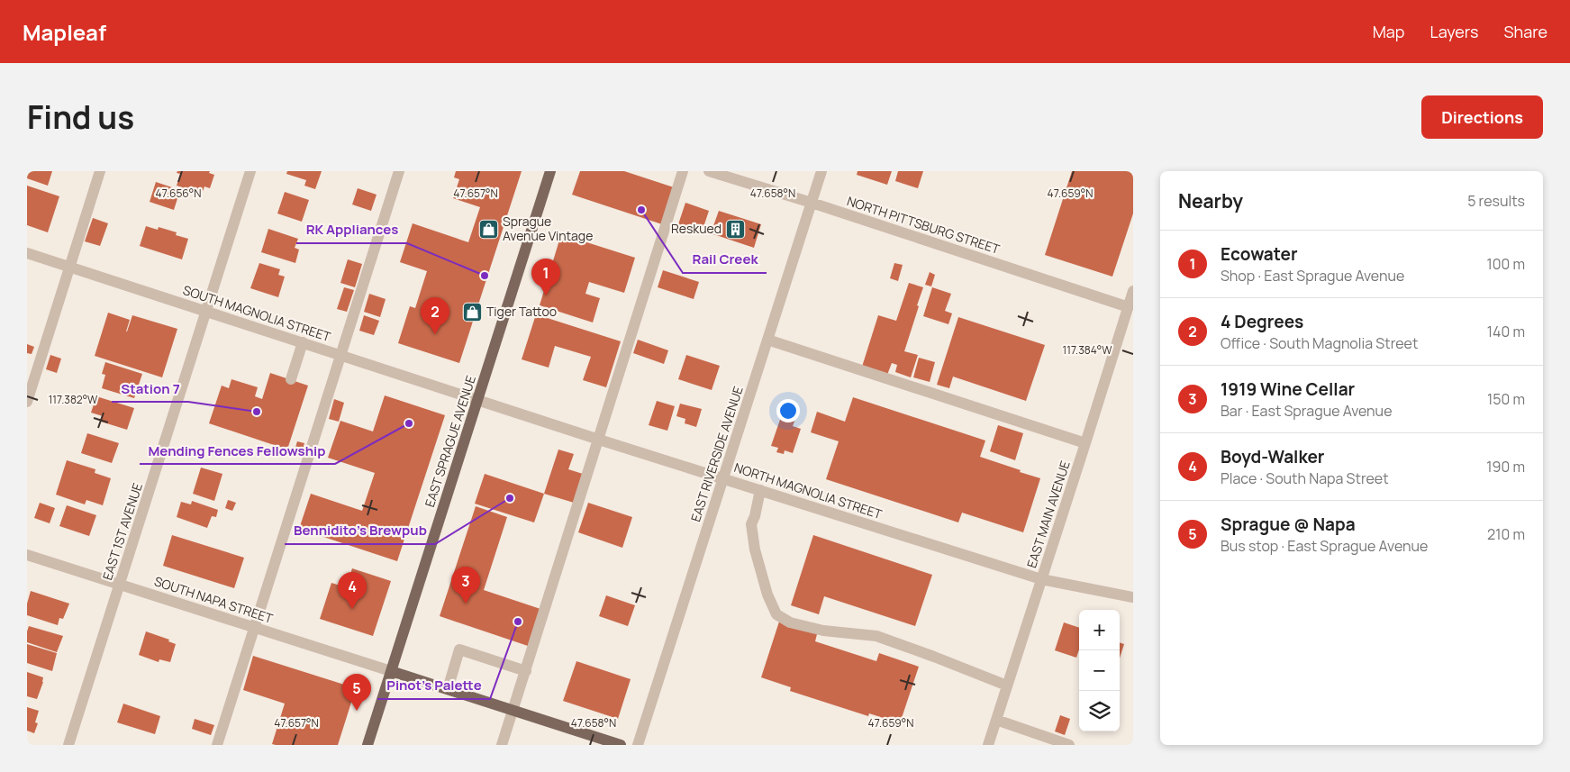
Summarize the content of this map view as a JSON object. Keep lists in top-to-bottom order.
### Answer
{
  "streets": {
    "main road": ["EAST SPRAGUE AVENUE"],
    "street": [
      "NORTH PITTSBURG STREET",
      "SOUTH MAGNOLIA STREET",
      "EAST RIVERSIDE AVENUE",
      "NORTH MAGNOLIA STREET",
      "EAST MAIN AVENUE",
      "EAST 1ST AVENUE",
      "SOUTH NAPA STREET"
    ]
  },
  "crossings": [
    ["NORTH PITTSBURG STREET", "EAST RIVERSIDE AVENUE"],
    ["NORTH PITTSBURG STREET", "EAST MAIN AVENUE"],
    ["SOUTH MAGNOLIA STREET", "EAST SPRAGUE AVENUE"],
    ["SOUTH MAGNOLIA STREET", "NORTH MAGNOLIA STREET"],
    ["SOUTH MAGNOLIA STREET", "EAST 1ST AVENUE"],
    ["EAST SPRAGUE AVENUE", "NORTH MAGNOLIA STREET"],
    ["EAST SPRAGUE AVENUE", "SOUTH NAPA STREET"],
    ["EAST RIVERSIDE AVENUE", "NORTH MAGNOLIA STREET"],
    ["NORTH MAGNOLIA STREET", "EAST MAIN AVENUE"],
    ["EAST 1ST AVENUE", "SOUTH NAPA STREET"]
  ],
  "places": {
    "other": [
      "Rail Creek",
      "RK Appliances",
      "Station 7",
      "Mending Fences Fellowship",
      "Bennidito's Brewpub",
      "Pinot's Palette"
    ],
    "shop": ["Sprague Avenue Vintage", "Tiger Tattoo"],
    "building": ["Reskued"]
  },
  "page": {
    "header": "Mapleaf",
    "nav": ["Map", "Layers", "Share"],
    "title": "Find us",
    "buttons": "Directions",
    "heading": ["Nearby", "5 results"],
    "list": [
      {
        "mark": "1",
        "name": "Ecowater",
        "note": "Shop · East Sprague Avenue",
        "value": "100 m"
      },
      {
        "mark": "2",
        "name": "4 Degrees",
        "note": "Office · South Magnolia Street",
        "value": "140 m"
      },
      {
        "mark": "3",
        "name": "1919 Wine Cellar",
        "note": "Bar · East Sprague Avenue",
        "value": "150 m"
      },
      {
        "mark": "4",
        "name": "Boyd-Walker",
        "note": "Place · South Napa Street",
        "value": "190 m"
      },
      {
        "mark": "5",
        "name": "Sprague @ Napa",
        "note": "Bus stop · East Sprague Avenue",
        "value": "210 m"
      }
    ],
    "pins": [
      "1",
      "2",
      "3",
      "4",
      "5"
    ],
    "map_buttons": ["+", "−"]
  },
  "coordinates": [
    "47.656°N",
    "47.657°N",
    "47.658°N",
    "47.659°N",
    "117.384°W",
    "117.382°W"
  ]
}
